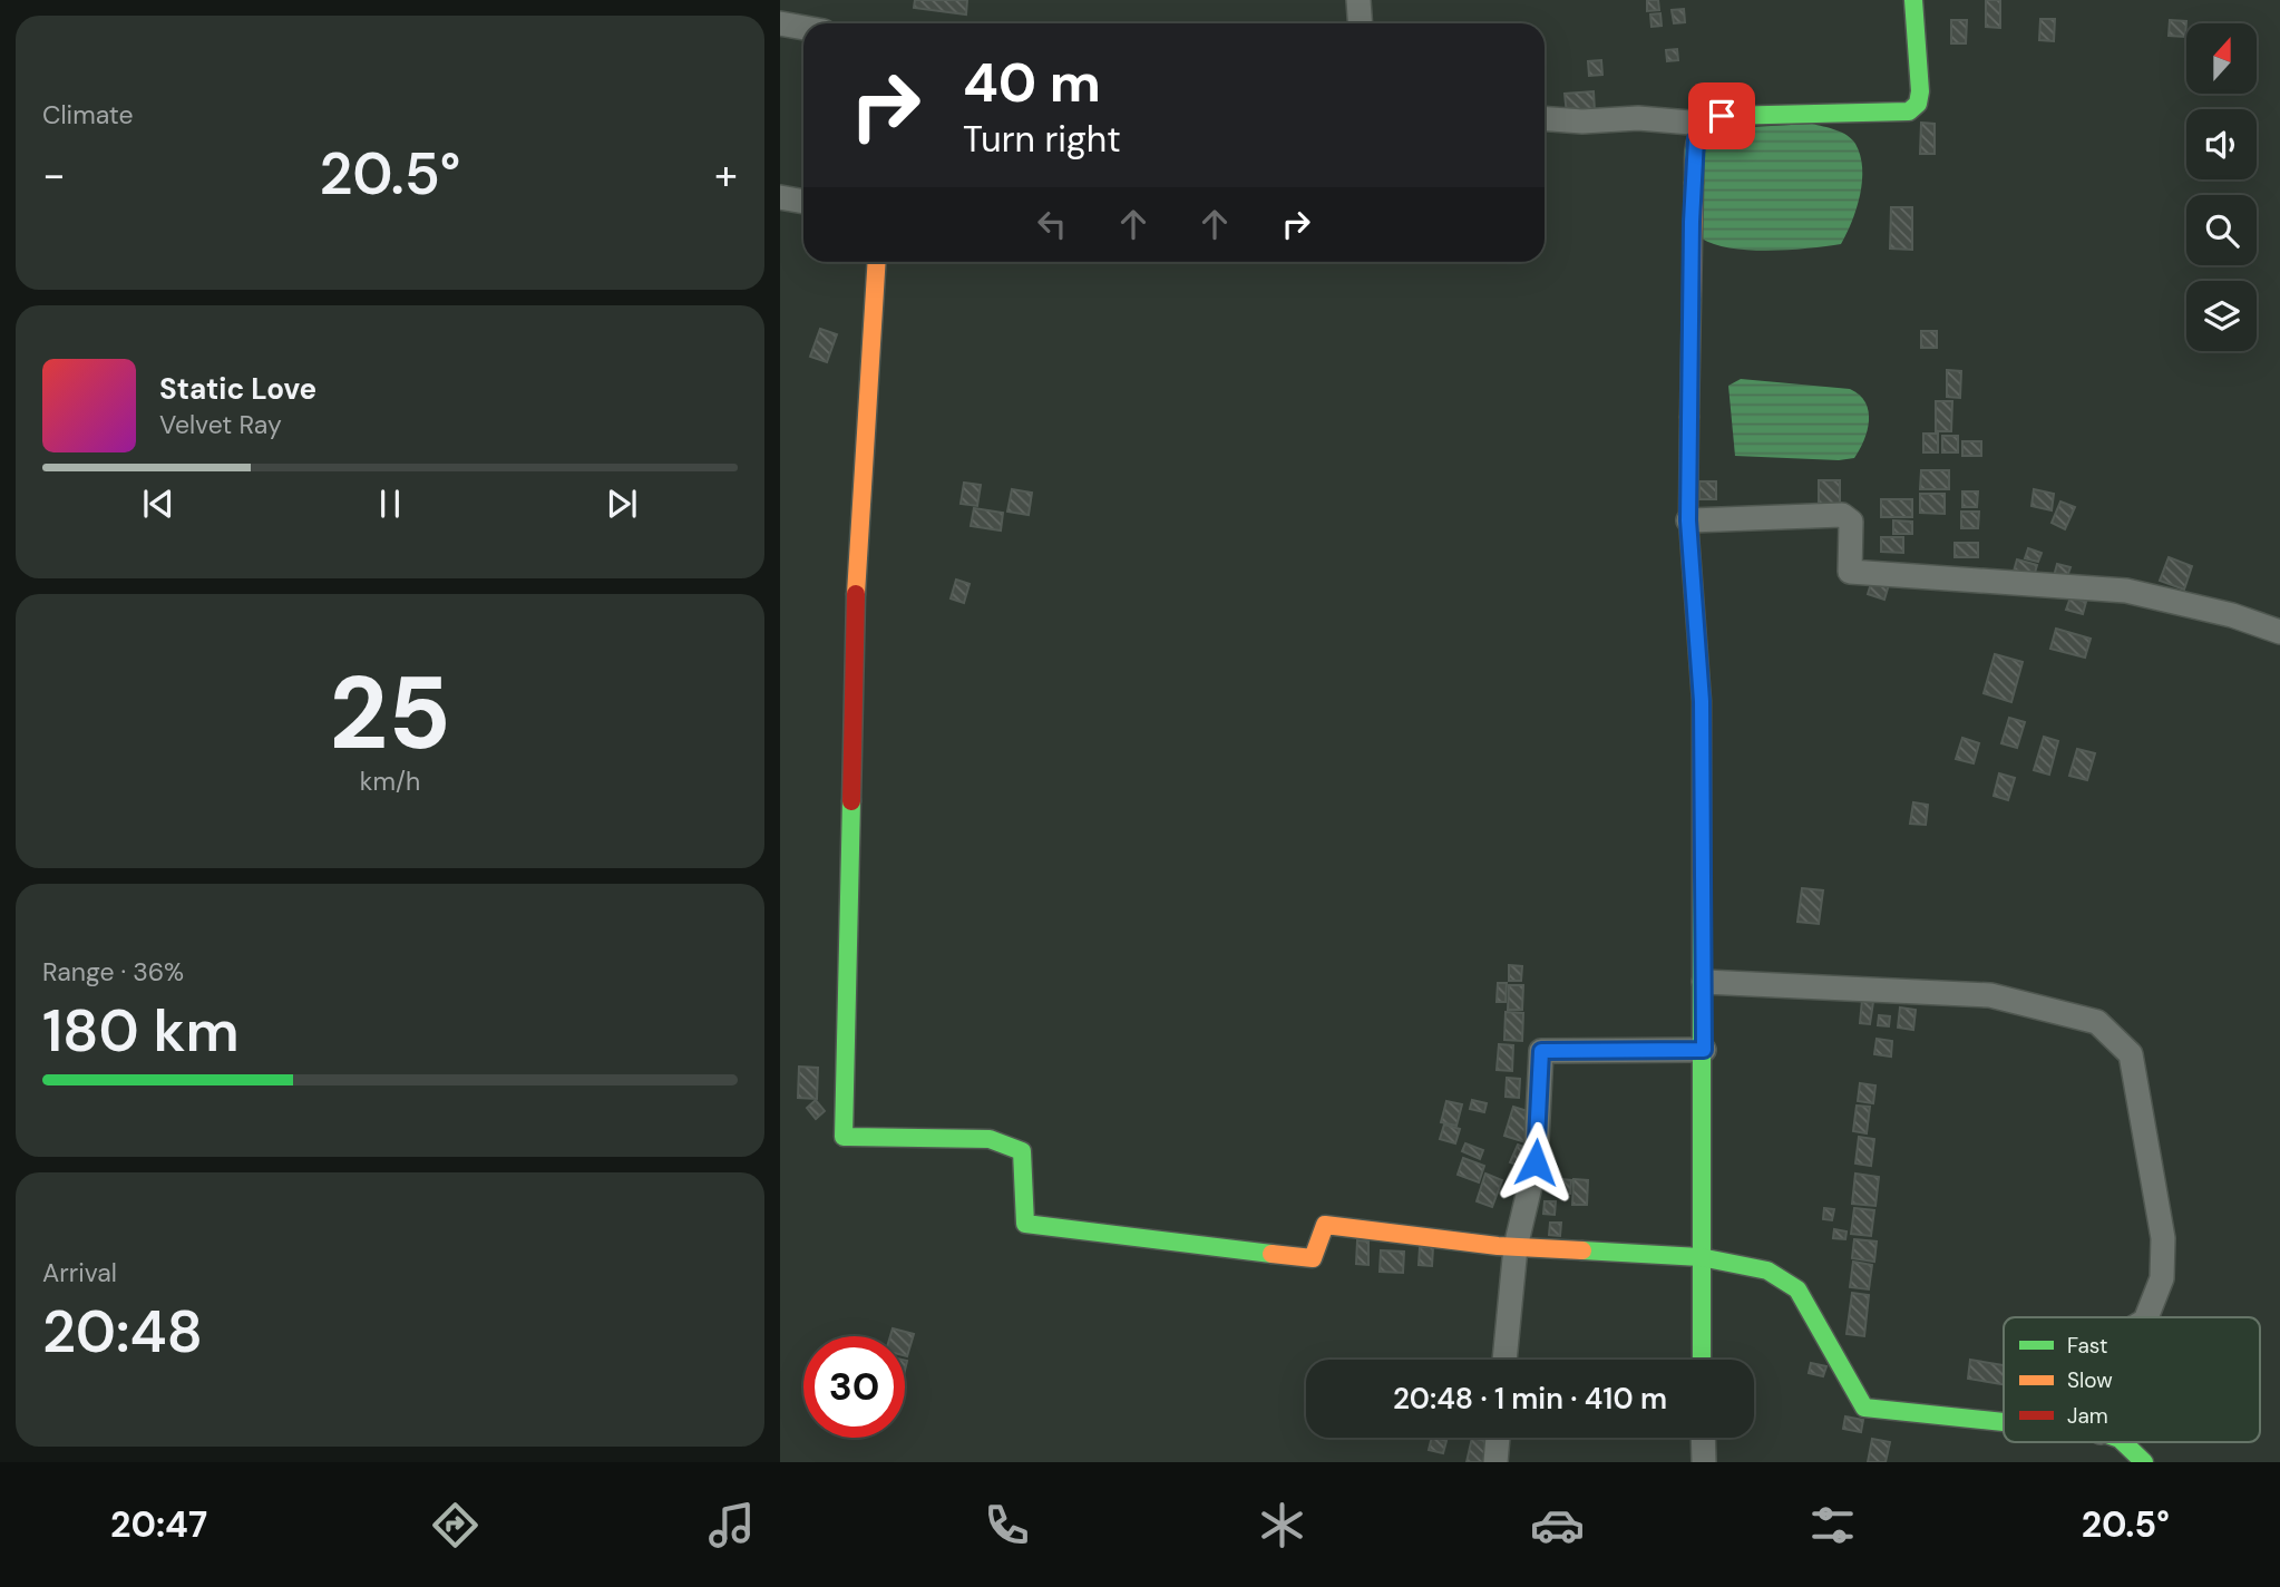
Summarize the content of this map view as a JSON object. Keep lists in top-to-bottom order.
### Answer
{
  "legend": ["Fast", "Slow", "Jam"],
  "north": "top",
  "page": {
    "tile": [
      "Climate",
      ["25", "km/h"],
      ["Range · 36%", "180 km"],
      ["Arrival", "20:48"]
    ],
    "turn": ["40 m", "Turn right"],
    "heat": ["−", "20.5°", "+"],
    "song": ["Static Love", "Velvet Ray"],
    "limit": "30",
    "trip": "20:48 · 1 min · 410 m",
    "tabs": ["20:47", "20.5°"]
  }
}
